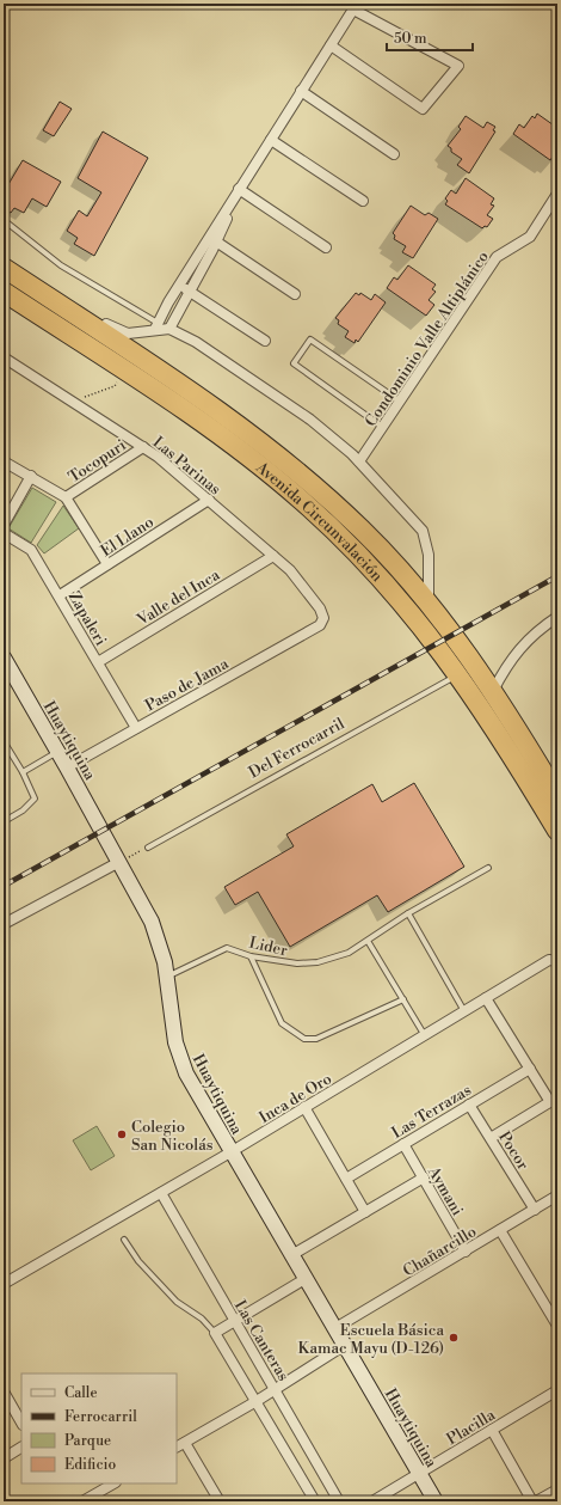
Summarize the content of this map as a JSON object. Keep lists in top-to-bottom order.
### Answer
{
  "streets": {
    "highway": ["Avenida Circunvalación"],
    "street": [
      "Condominio Valle Altiplánico",
      "Tocopuri",
      "Las Parinas",
      "El Llano",
      "Valle del Inca",
      "Zapaleri",
      "Paso de Jama",
      "Huaytiquina",
      "Inca de Oro",
      "Las Terrazas",
      "Pocor",
      "Aymani",
      "Chañarcillo",
      "Las Canteras",
      "Placilla"
    ],
    "lane": ["Del Ferrocarril", "Lider"]
  },
  "crossings": [
    ["Condominio Valle Altiplánico", "Avenida Circunvalación"],
    ["Tocopuri", "Las Parinas"],
    ["Las Parinas", "El Llano"],
    ["Las Parinas", "Valle del Inca"],
    ["Las Parinas", "Paso de Jama"],
    ["Avenida Circunvalación", "Del Ferrocarril"],
    ["El Llano", "Zapaleri"],
    ["Valle del Inca", "Zapaleri"],
    ["Zapaleri", "Paso de Jama"],
    ["Paso de Jama", "Huaytiquina"],
    ["Huaytiquina", "Lider"],
    ["Huaytiquina", "Inca de Oro"],
    ["Huaytiquina", "Chañarcillo"],
    ["Huaytiquina", "Placilla"],
    ["Inca de Oro", "Las Canteras"],
    ["Las Terrazas", "Pocor"],
    ["Las Terrazas", "Aymani"],
    ["Pocor", "Chañarcillo"],
    ["Aymani", "Chañarcillo"]
  ],
  "places": ["Colegio San Nicolás", "Escuela Básica Kamac Mayu (D-126)"],
  "legend": [
    "Calle",
    "Ferrocarril",
    "Parque",
    "Edificio"
  ],
  "scale_bar": "50 m"
}
